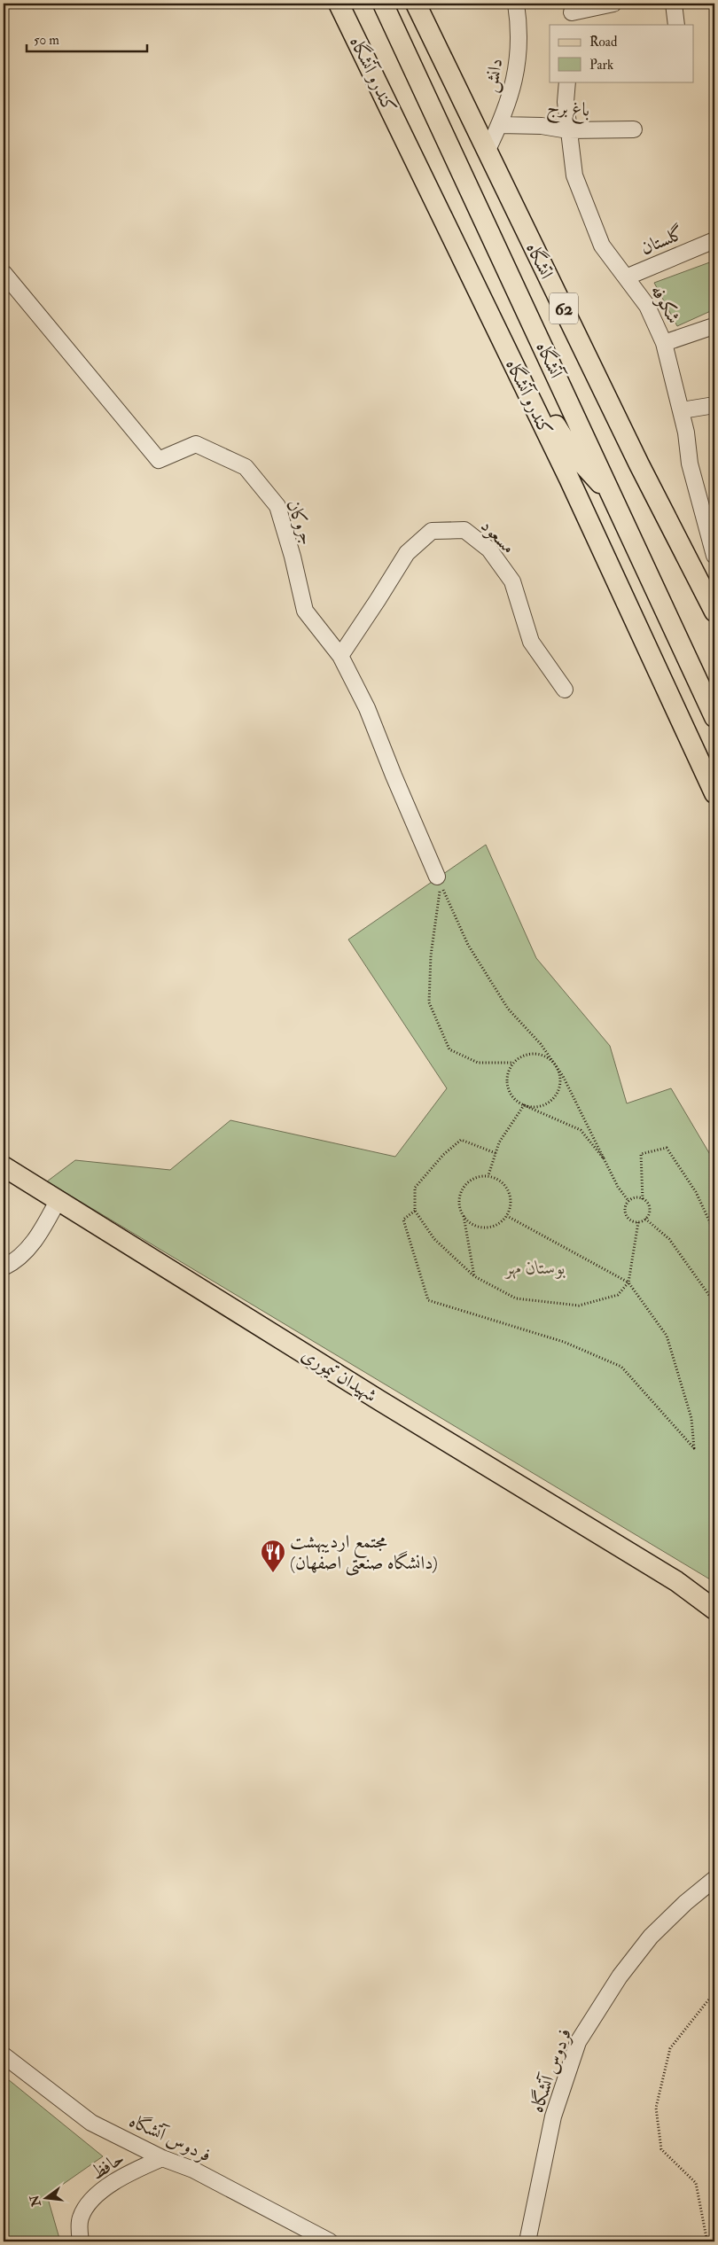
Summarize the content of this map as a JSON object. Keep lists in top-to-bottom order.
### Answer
{
  "streets": {
    "main road": [
      "کندرو آتشگاه",
      "اتشگاه",
      "62",
      "آتشگاه",
      "شهیدان تیموری"
    ],
    "street": [
      "دانش",
      "باغ برج",
      "گلستان",
      "شکوفه",
      "جروکان",
      "مسعود",
      "فردوس آتشگاه",
      "حافظ"
    ]
  },
  "crossings": [
    ["دانش", "باغ برج"],
    ["دانش", "اتشگاه"],
    ["باغ برج", "شکوفه"],
    ["گلستان", "شکوفه"],
    ["جروکان", "مسعود"],
    ["فردوس آتشگاه", "حافظ"]
  ],
  "parks": ["بوستان مهر"],
  "places": {
    "restaurant": ["مجتمع اردیبهشت (دانشگاه صنعتی اصفهان)"]
  },
  "legend": ["Road", "Park"],
  "scale_bar": "50 m",
  "north": "left"
}
